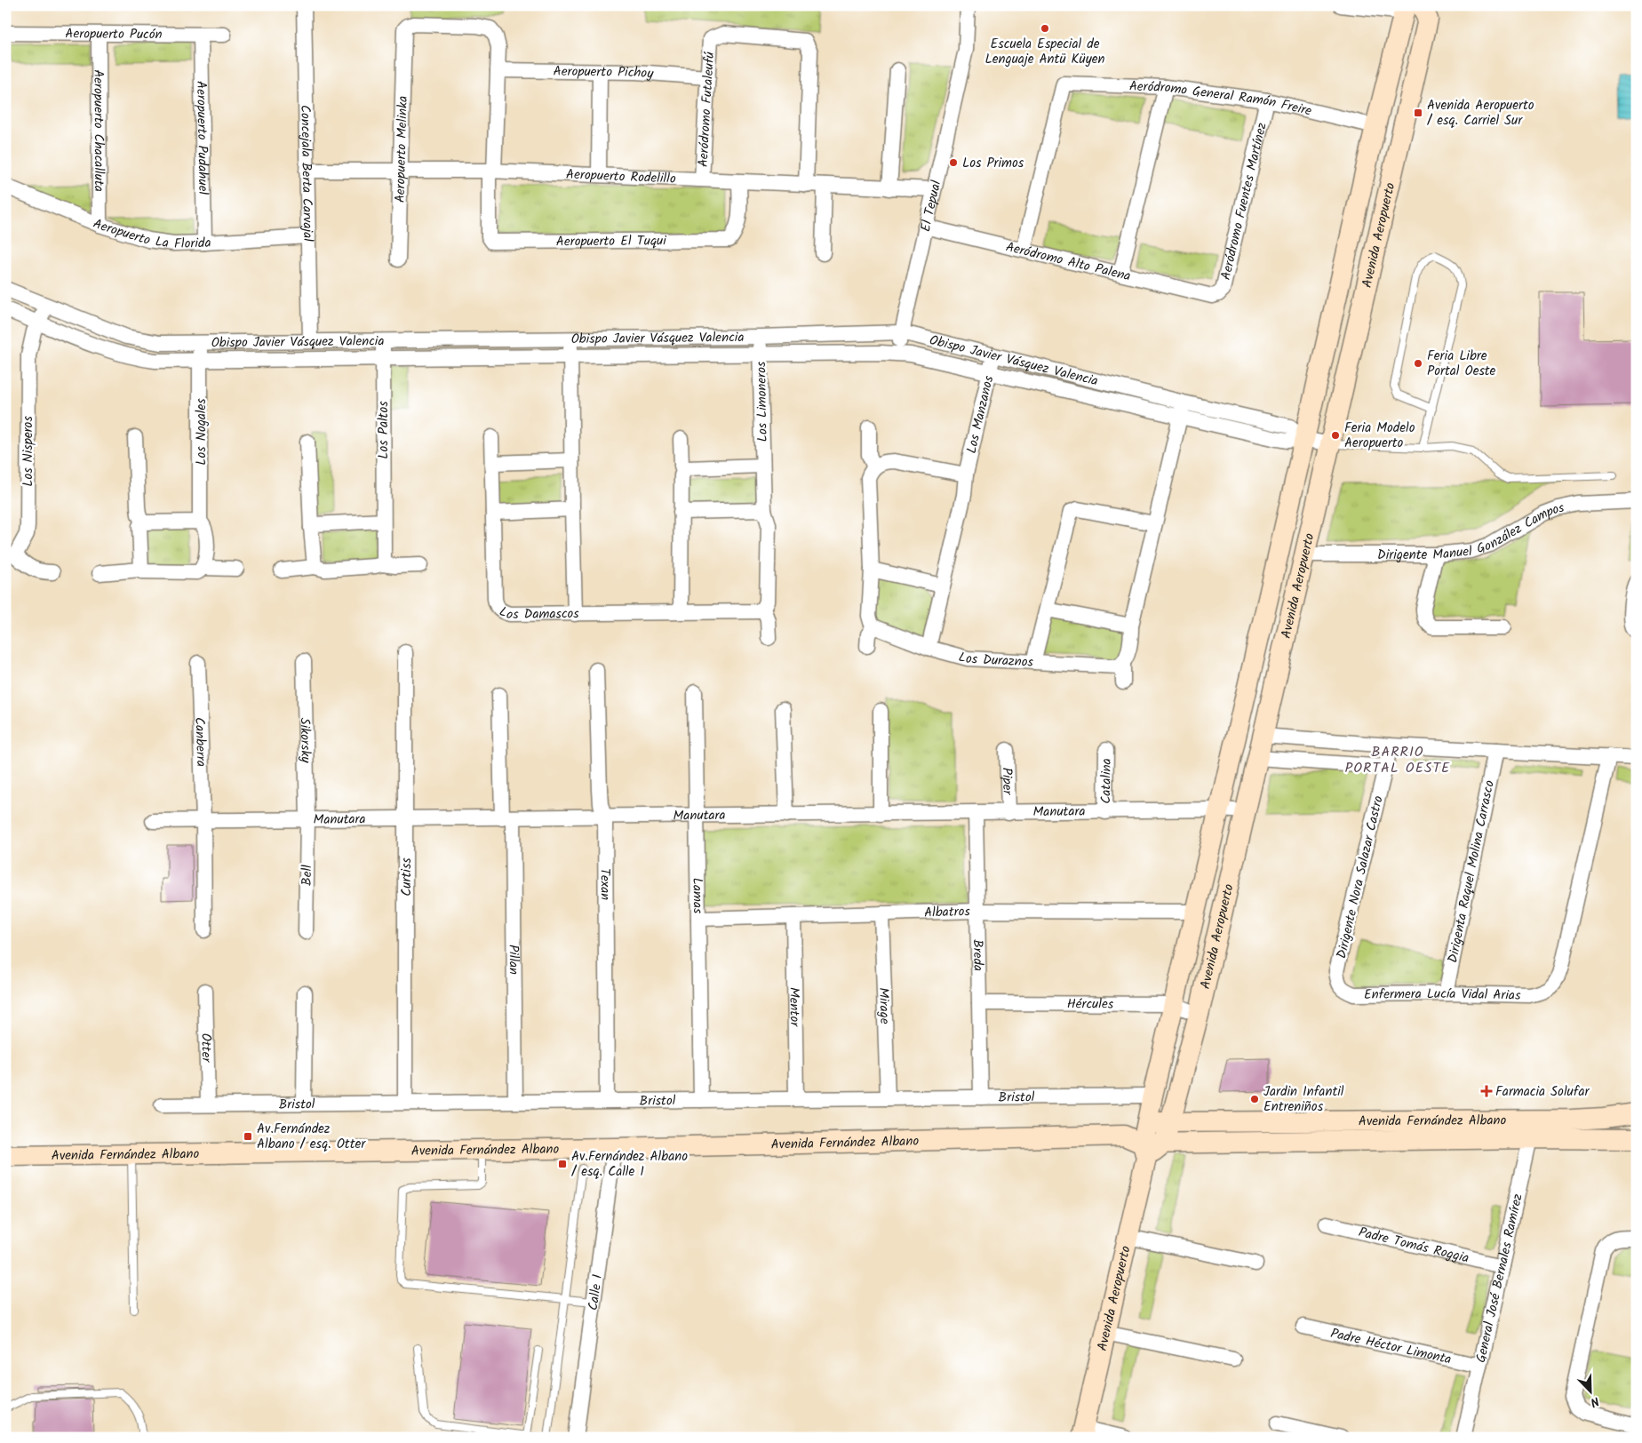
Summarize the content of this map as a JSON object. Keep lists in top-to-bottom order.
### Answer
{
  "streets": {
    "street": [
      "Aeropuerto Pucón",
      "Aeropuerto Pichoy",
      "Aeródromo General Ramón Freire",
      "Aeródromo Futaleufú",
      "Aeropuerto Chacalluta",
      "Aeropuerto Pudahuel",
      "Aeropuerto Melinka",
      "Concejala Berta Carvajal",
      "Aeropuerto Rodelillo",
      "Aeródromo Fuentes Martínez",
      "El Tepual",
      "Aeropuerto La Florida",
      "Avenida Aeropuerto",
      "Aeropuerto El Tuqui",
      "Aeródromo Alto Palena",
      "Obispo Javier Vásquez Valencia",
      "Los Limoneros",
      "Los Manzanos",
      "Los Paltos",
      "Los Nogales",
      "Los Nisperos",
      "Dirigente Manuel González Campos",
      "Los Damascos",
      "Los Duraznos",
      "Sikorsky",
      "Canberra",
      "Piper",
      "Catalina",
      "Manutara",
      "Dirigenta Raquel Molina Carrasco",
      "Bell",
      "Curtiss",
      "Dirigente Nora Salazar Castro",
      "Texan",
      "Lamas",
      "Albatros",
      "Breda",
      "Pillan",
      "Enfermera Lucía Vidal Arias",
      "Hércules",
      "Mirage",
      "Mentor",
      "Otter",
      "Bristol",
      "Avenida Fernández Albano",
      "Padre Tomás Roggia",
      "General José Bernales Ramírez",
      "Calle 1",
      "Padre Héctor Limonta"
    ]
  },
  "crossings": [
    ["Aeropuerto Pucón", "Aeropuerto Chacalluta"],
    ["Aeropuerto Pucón", "Aeropuerto Pudahuel"],
    ["Aeropuerto Pichoy", "Aeródromo Futaleufú"],
    ["Aeropuerto Pichoy", "Aeropuerto Melinka"],
    ["Aeródromo General Ramón Freire", "Aeródromo Fuentes Martínez"],
    ["Aeródromo General Ramón Freire", "Avenida Aeropuerto"],
    ["Aeródromo General Ramón Freire", "Aeródromo Alto Palena"],
    ["Aeródromo Futaleufú", "Aeropuerto Rodelillo"],
    ["Aeropuerto Chacalluta", "Aeropuerto La Florida"],
    ["Aeropuerto Pudahuel", "Aeropuerto La Florida"],
    ["Aeropuerto Melinka", "Aeropuerto Rodelillo"],
    ["Concejala Berta Carvajal", "Aeropuerto Rodelillo"],
    ["Concejala Berta Carvajal", "Aeropuerto La Florida"],
    ["Concejala Berta Carvajal", "Obispo Javier Vásquez Valencia"],
    ["Aeropuerto Rodelillo", "El Tepual"],
    ["Aeropuerto Rodelillo", "Aeropuerto El Tuqui"],
    ["Aeródromo Fuentes Martínez", "Aeródromo Alto Palena"],
    ["El Tepual", "Aeródromo Alto Palena"],
    ["El Tepual", "Obispo Javier Vásquez Valencia"],
    ["Avenida Aeropuerto", "Obispo Javier Vásquez Valencia"],
    ["Avenida Aeropuerto", "Dirigente Manuel González Campos"],
    ["Avenida Aeropuerto", "Manutara"],
    ["Avenida Aeropuerto", "Albatros"],
    ["Avenida Aeropuerto", "Hércules"],
    ["Avenida Aeropuerto", "Bristol"],
    ["Avenida Aeropuerto", "Avenida Fernández Albano"],
    ["Obispo Javier Vásquez Valencia", "Los Limoneros"],
    ["Obispo Javier Vásquez Valencia", "Los Manzanos"],
    ["Obispo Javier Vásquez Valencia", "Los Paltos"],
    ["Obispo Javier Vásquez Valencia", "Los Nogales"],
    ["Obispo Javier Vásquez Valencia", "Los Nisperos"],
    ["Obispo Javier Vásquez Valencia", "Los Damascos"],
    ["Los Manzanos", "Los Duraznos"],
    ["Sikorsky", "Manutara"],
    ["Sikorsky", "Bell"],
    ["Canberra", "Manutara"],
    ["Piper", "Manutara"],
    ["Catalina", "Manutara"],
    ["Manutara", "Bell"],
    ["Manutara", "Curtiss"],
    ["Manutara", "Texan"],
    ["Manutara", "Lamas"],
    ["Manutara", "Breda"],
    ["Manutara", "Pillan"],
    ["Dirigenta Raquel Molina Carrasco", "Enfermera Lucía Vidal Arias"],
    ["Curtiss", "Bristol"],
    ["Dirigente Nora Salazar Castro", "Enfermera Lucía Vidal Arias"],
    ["Texan", "Bristol"],
    ["Lamas", "Albatros"],
    ["Lamas", "Bristol"],
    ["Albatros", "Breda"],
    ["Albatros", "Mirage"],
    ["Albatros", "Mentor"],
    ["Breda", "Hércules"],
    ["Breda", "Bristol"],
    ["Pillan", "Bristol"],
    ["Mirage", "Bristol"],
    ["Mentor", "Bristol"],
    ["Otter", "Bristol"],
    ["Avenida Fernández Albano", "General José Bernales Ramírez"],
    ["Avenida Fernández Albano", "Calle 1"],
    ["Padre Tomás Roggia", "General José Bernales Ramírez"],
    ["General José Bernales Ramírez", "Padre Héctor Limonta"]
  ],
  "districts": ["BARRIO PORTAL OESTE"],
  "places": {
    "other": [
      "Escuela Especial de Lenguaje Antü Küyen",
      "Los Primos",
      "Feria Libre Portal Oeste",
      "Feria Modelo Aeropuerto",
      "Jardin Infantil Entreniños"
    ],
    "transit": ["Avenida Aeropuerto / esq. Carriel Sur", "Av.Fernández Albano / esq. Otter", "Av.Fernández Albano / esq. Calle 1"],
    "health": ["Farmacia Solufar"]
  },
  "north": "bottom right"
}
